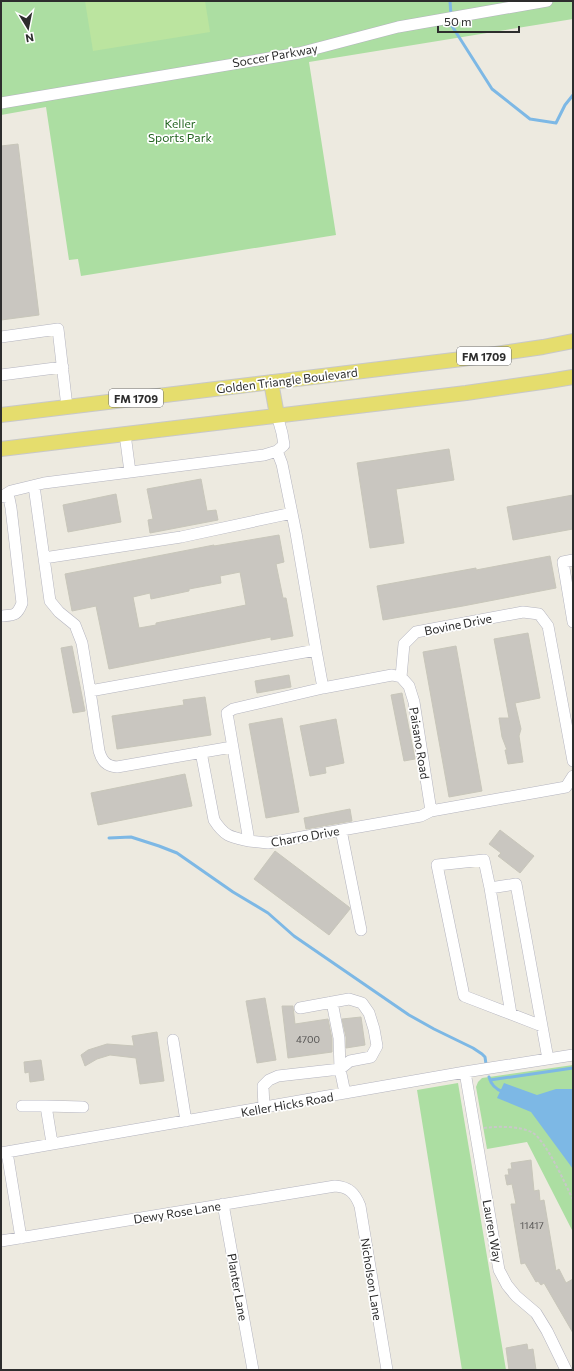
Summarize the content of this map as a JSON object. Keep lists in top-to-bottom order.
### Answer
{
  "streets": {
    "main road": ["FM 1709", "Golden Triangle Boulevard"],
    "street": [
      "Soccer Parkway",
      "Bovine Drive",
      "Paisano Road",
      "Charro Drive",
      "Keller Hicks Road",
      "Dewy Rose Lane",
      "Lauren Way",
      "Nicholson Lane",
      "Planter Lane"
    ]
  },
  "crossings": [
    ["Bovine Drive", "Paisano Road"],
    ["Paisano Road", "Charro Drive"],
    ["Keller Hicks Road", "Lauren Way"],
    ["Dewy Rose Lane", "Nicholson Lane"],
    ["Dewy Rose Lane", "Planter Lane"]
  ],
  "parks": ["Keller Sports Park"],
  "house_numbers": ["4700", "11417"],
  "scale_bar": "50 m",
  "north": "bottom"
}
